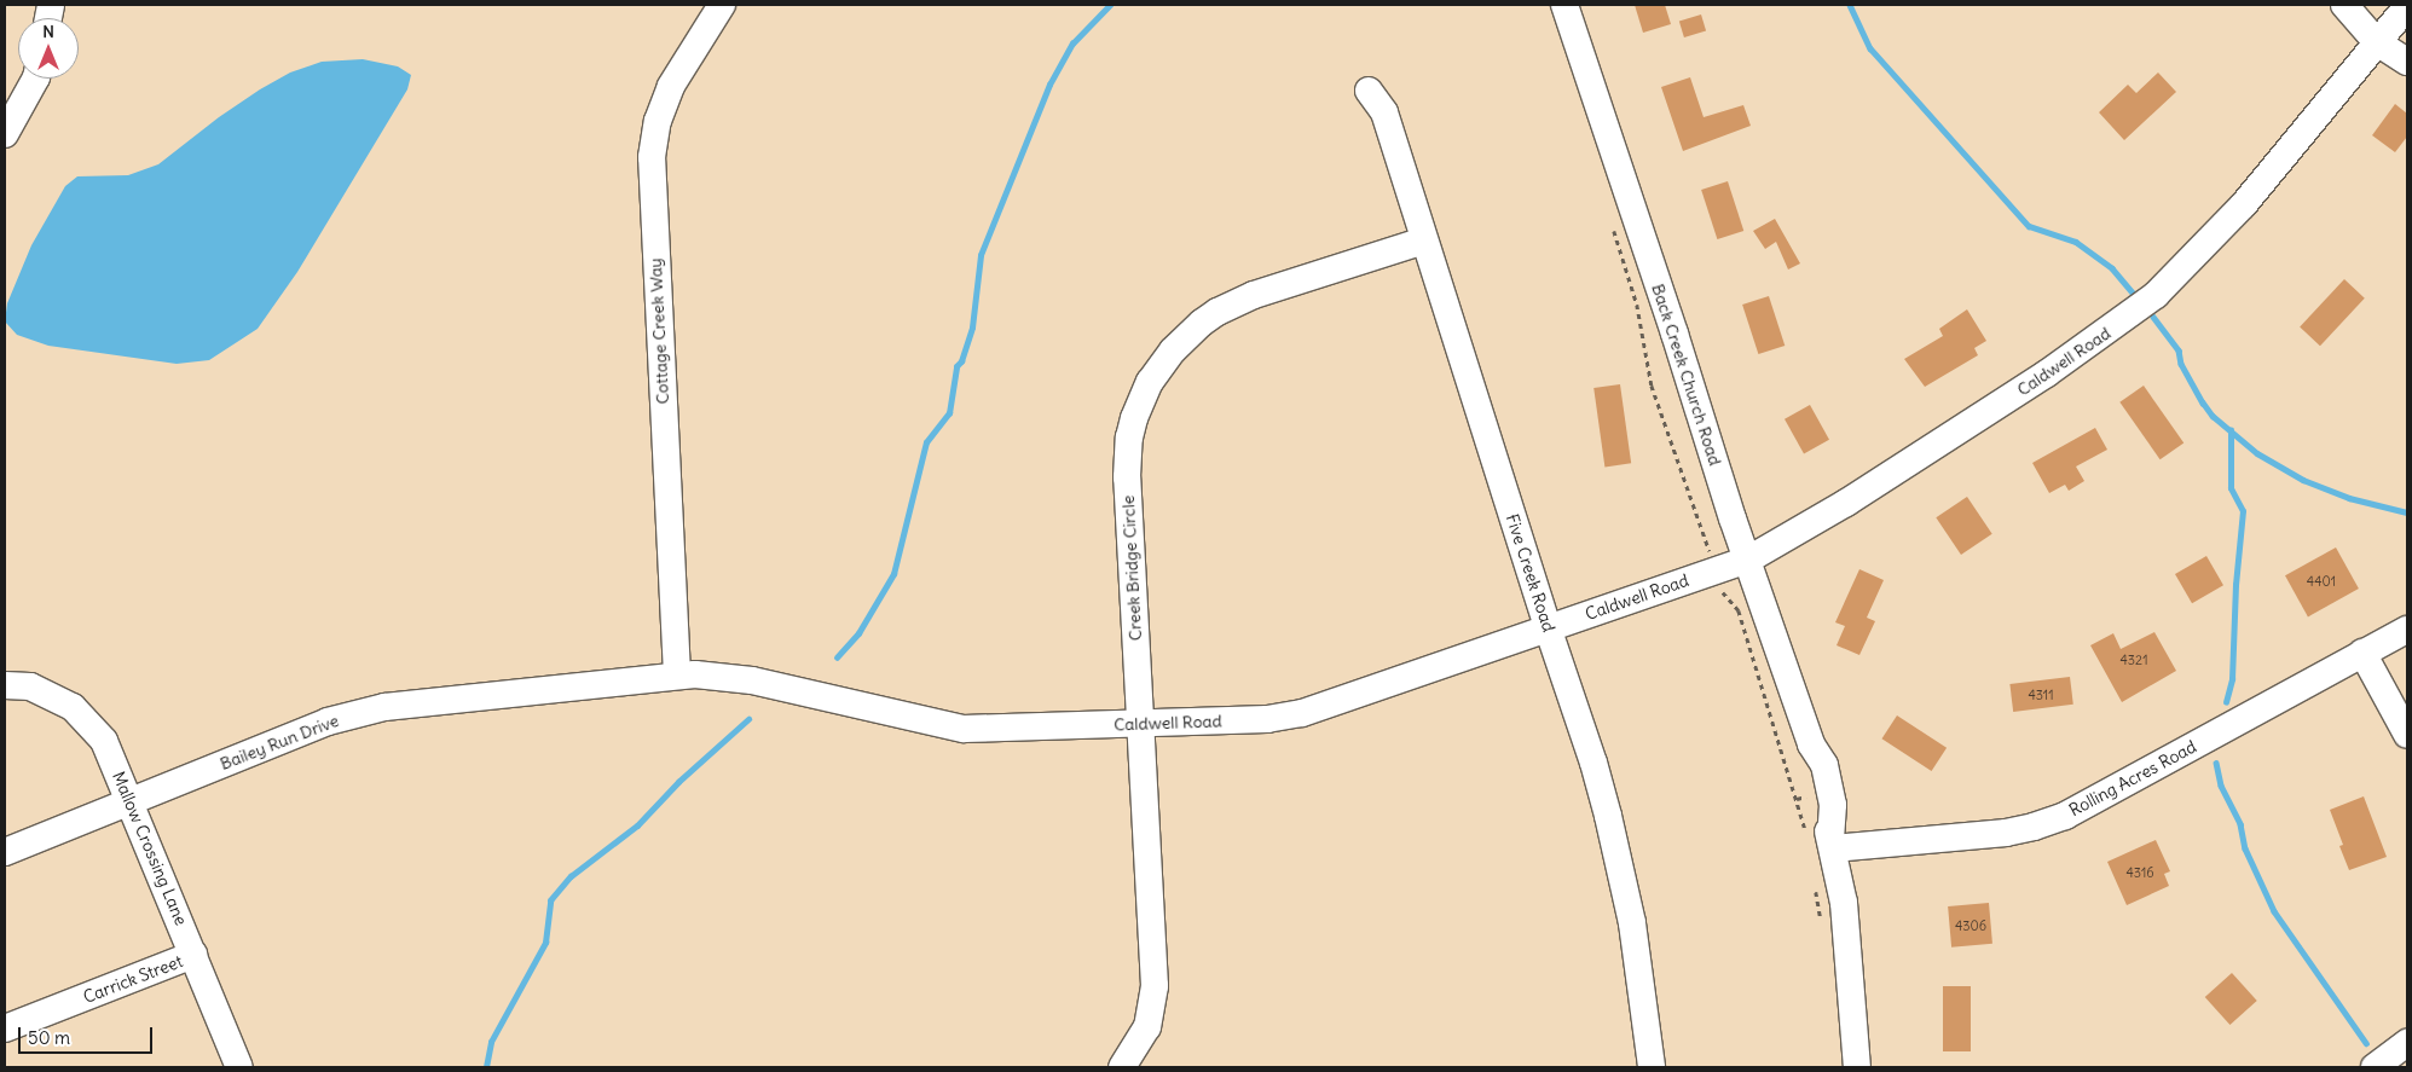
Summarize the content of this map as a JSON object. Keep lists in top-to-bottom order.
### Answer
{
  "streets": {
    "street": [
      "Cottage Creek Way",
      "Caldwell Road",
      "Back Creek Church Road",
      "Creek Bridge Circle",
      "Five Creek Road",
      "Bailey Run Drive",
      "Rolling Acres Road",
      "Mallow Crossing Lane",
      "Carrick Street"
    ]
  },
  "crossings": [
    ["Cottage Creek Way", "Caldwell Road"],
    ["Cottage Creek Way", "Bailey Run Drive"],
    ["Caldwell Road", "Back Creek Church Road"],
    ["Caldwell Road", "Creek Bridge Circle"],
    ["Caldwell Road", "Five Creek Road"],
    ["Caldwell Road", "Bailey Run Drive"],
    ["Back Creek Church Road", "Rolling Acres Road"],
    ["Creek Bridge Circle", "Five Creek Road"],
    ["Bailey Run Drive", "Mallow Crossing Lane"],
    ["Mallow Crossing Lane", "Carrick Street"]
  ],
  "house_numbers": [
    "4401",
    "4321",
    "4311",
    "4316",
    "4306"
  ],
  "scale_bar": "50 m",
  "north": "top"
}
